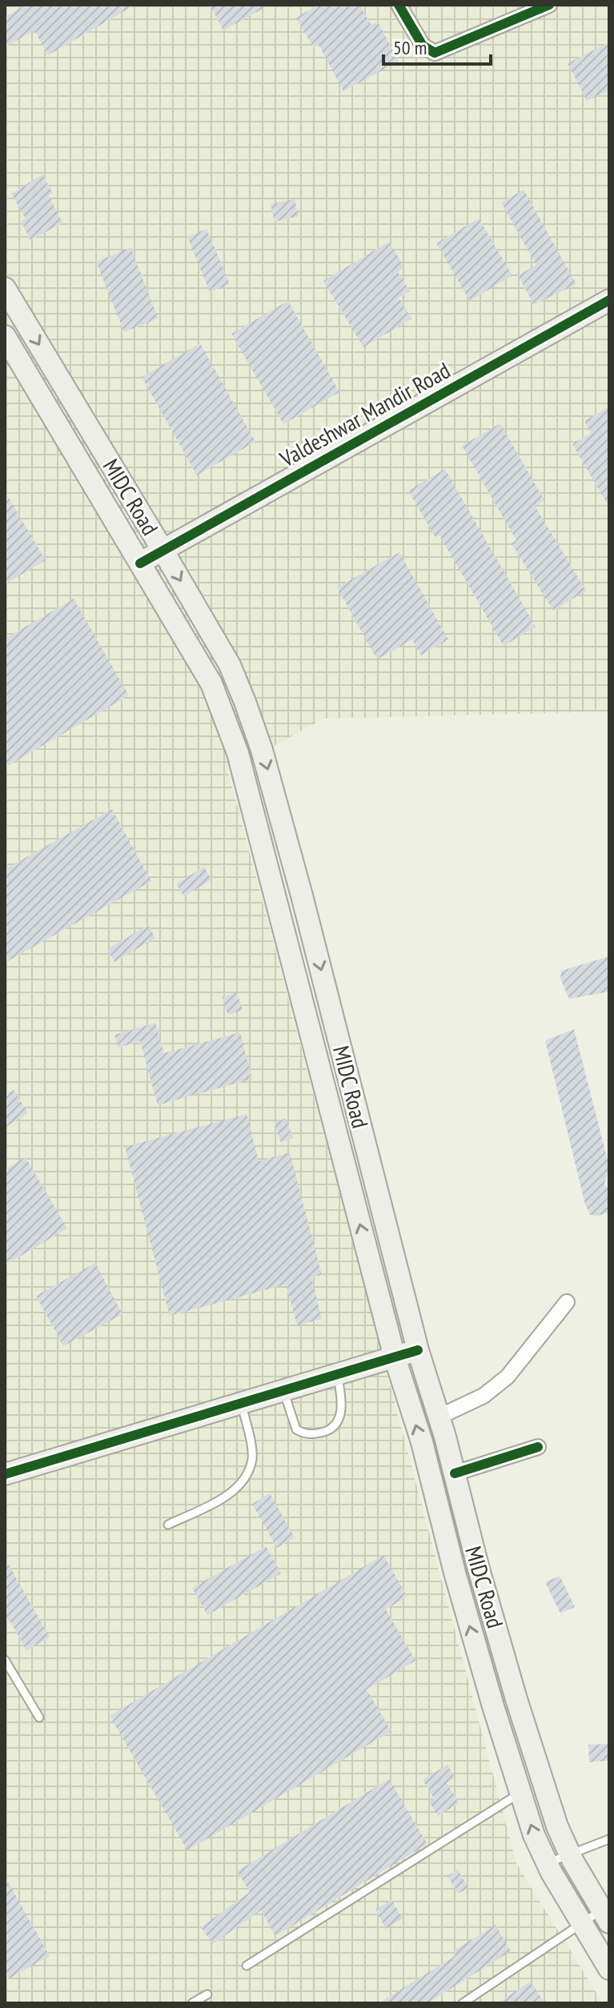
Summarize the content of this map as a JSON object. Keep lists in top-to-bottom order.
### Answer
{
  "streets": {
    "main road": ["Valdeshwar Mandir Road", "MIDC Road"]
  },
  "crossings": [
    ["Valdeshwar Mandir Road", "MIDC Road"]
  ],
  "scale_bar": "50 m"
}
